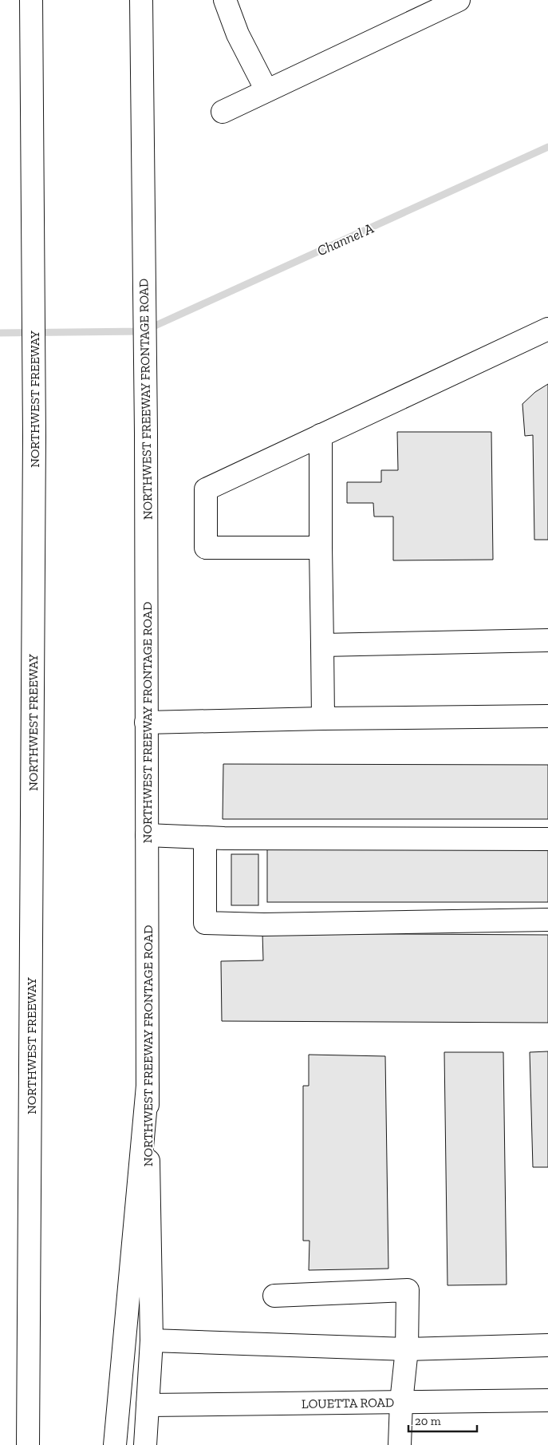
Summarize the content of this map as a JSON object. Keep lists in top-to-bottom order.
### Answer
{
  "streets": {
    "main road": ["NORTHWEST FREEWAY", "NORTHWEST FREEWAY FRONTAGE ROAD", "LOUETTA ROAD"]
  },
  "crossings": [
    ["NORTHWEST FREEWAY FRONTAGE ROAD", "LOUETTA ROAD"]
  ],
  "water": ["Channel A"],
  "scale_bar": "20 m"
}
